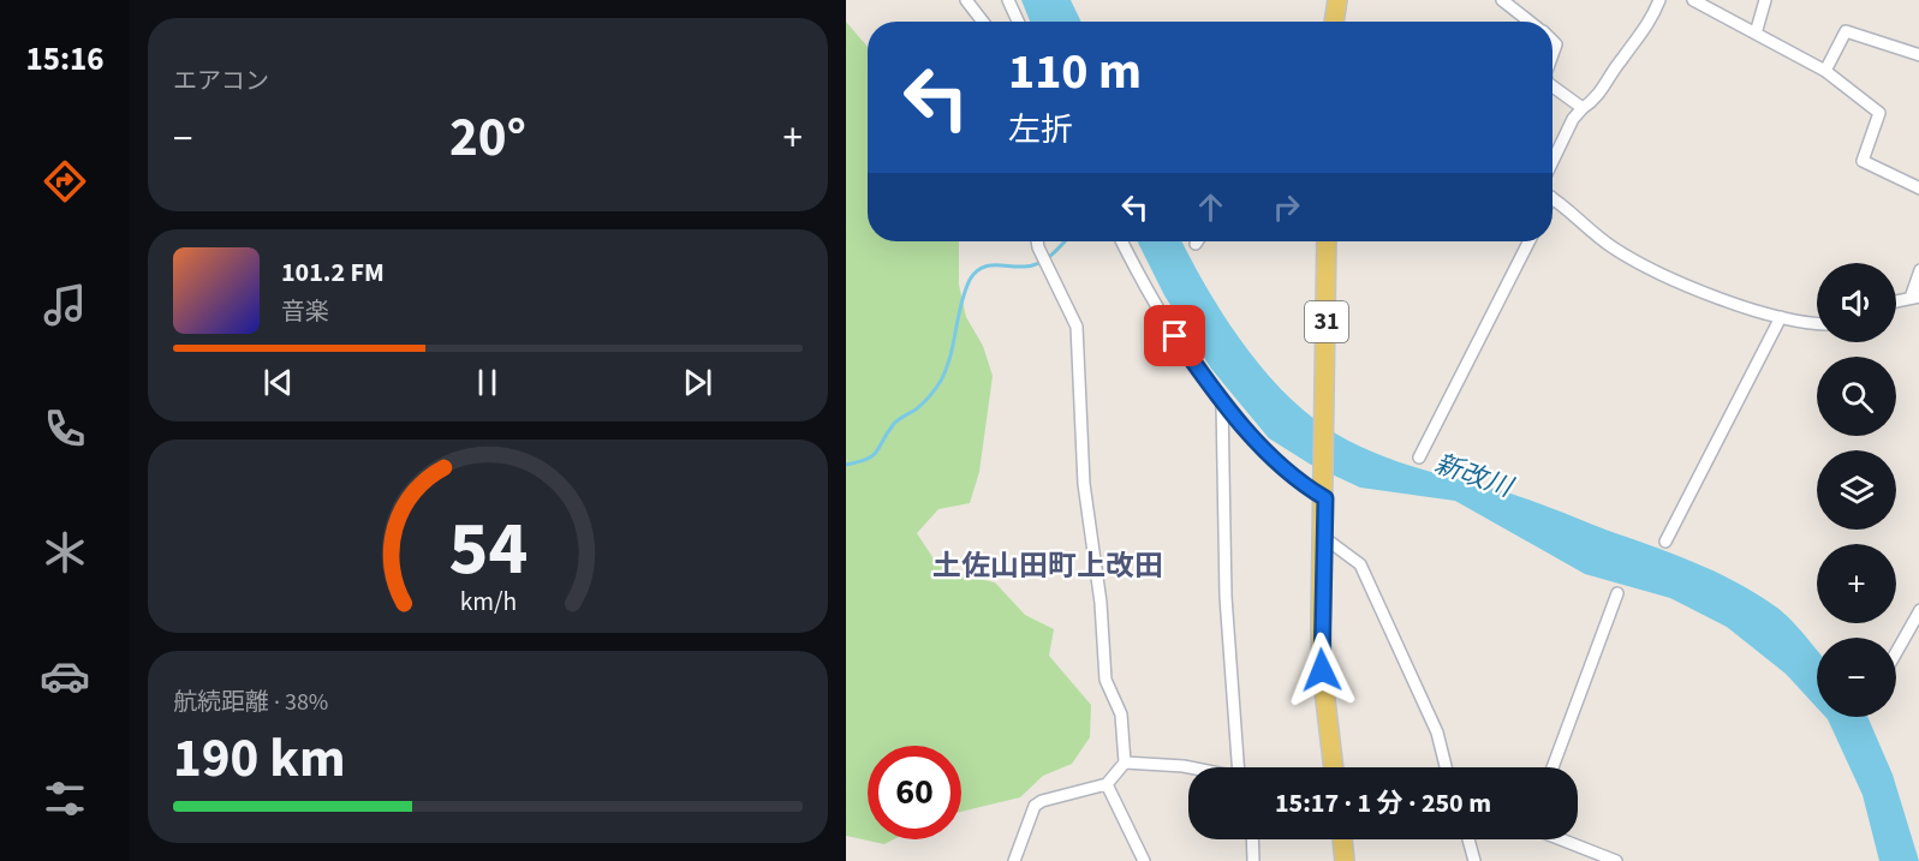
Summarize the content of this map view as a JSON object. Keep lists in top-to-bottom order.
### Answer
{
  "streets": {
    "main road": ["31"]
  },
  "districts": ["土佐山田町上改田"],
  "water": ["新改川"],
  "page": {
    "tabs": "15:16",
    "tile": [
      "エアコン",
      ["航続距離 · 38%", "190 km"]
    ],
    "turn": ["110 m", "左折"],
    "heat": ["−", "20°", "+"],
    "song": ["101.2 FM", "音楽"],
    "map_buttons": ["+", "−"],
    "limit": "60",
    "trip": "15:17 · 1 分 · 250 m",
    "gauge": ["54", "km/h"]
  }
}
